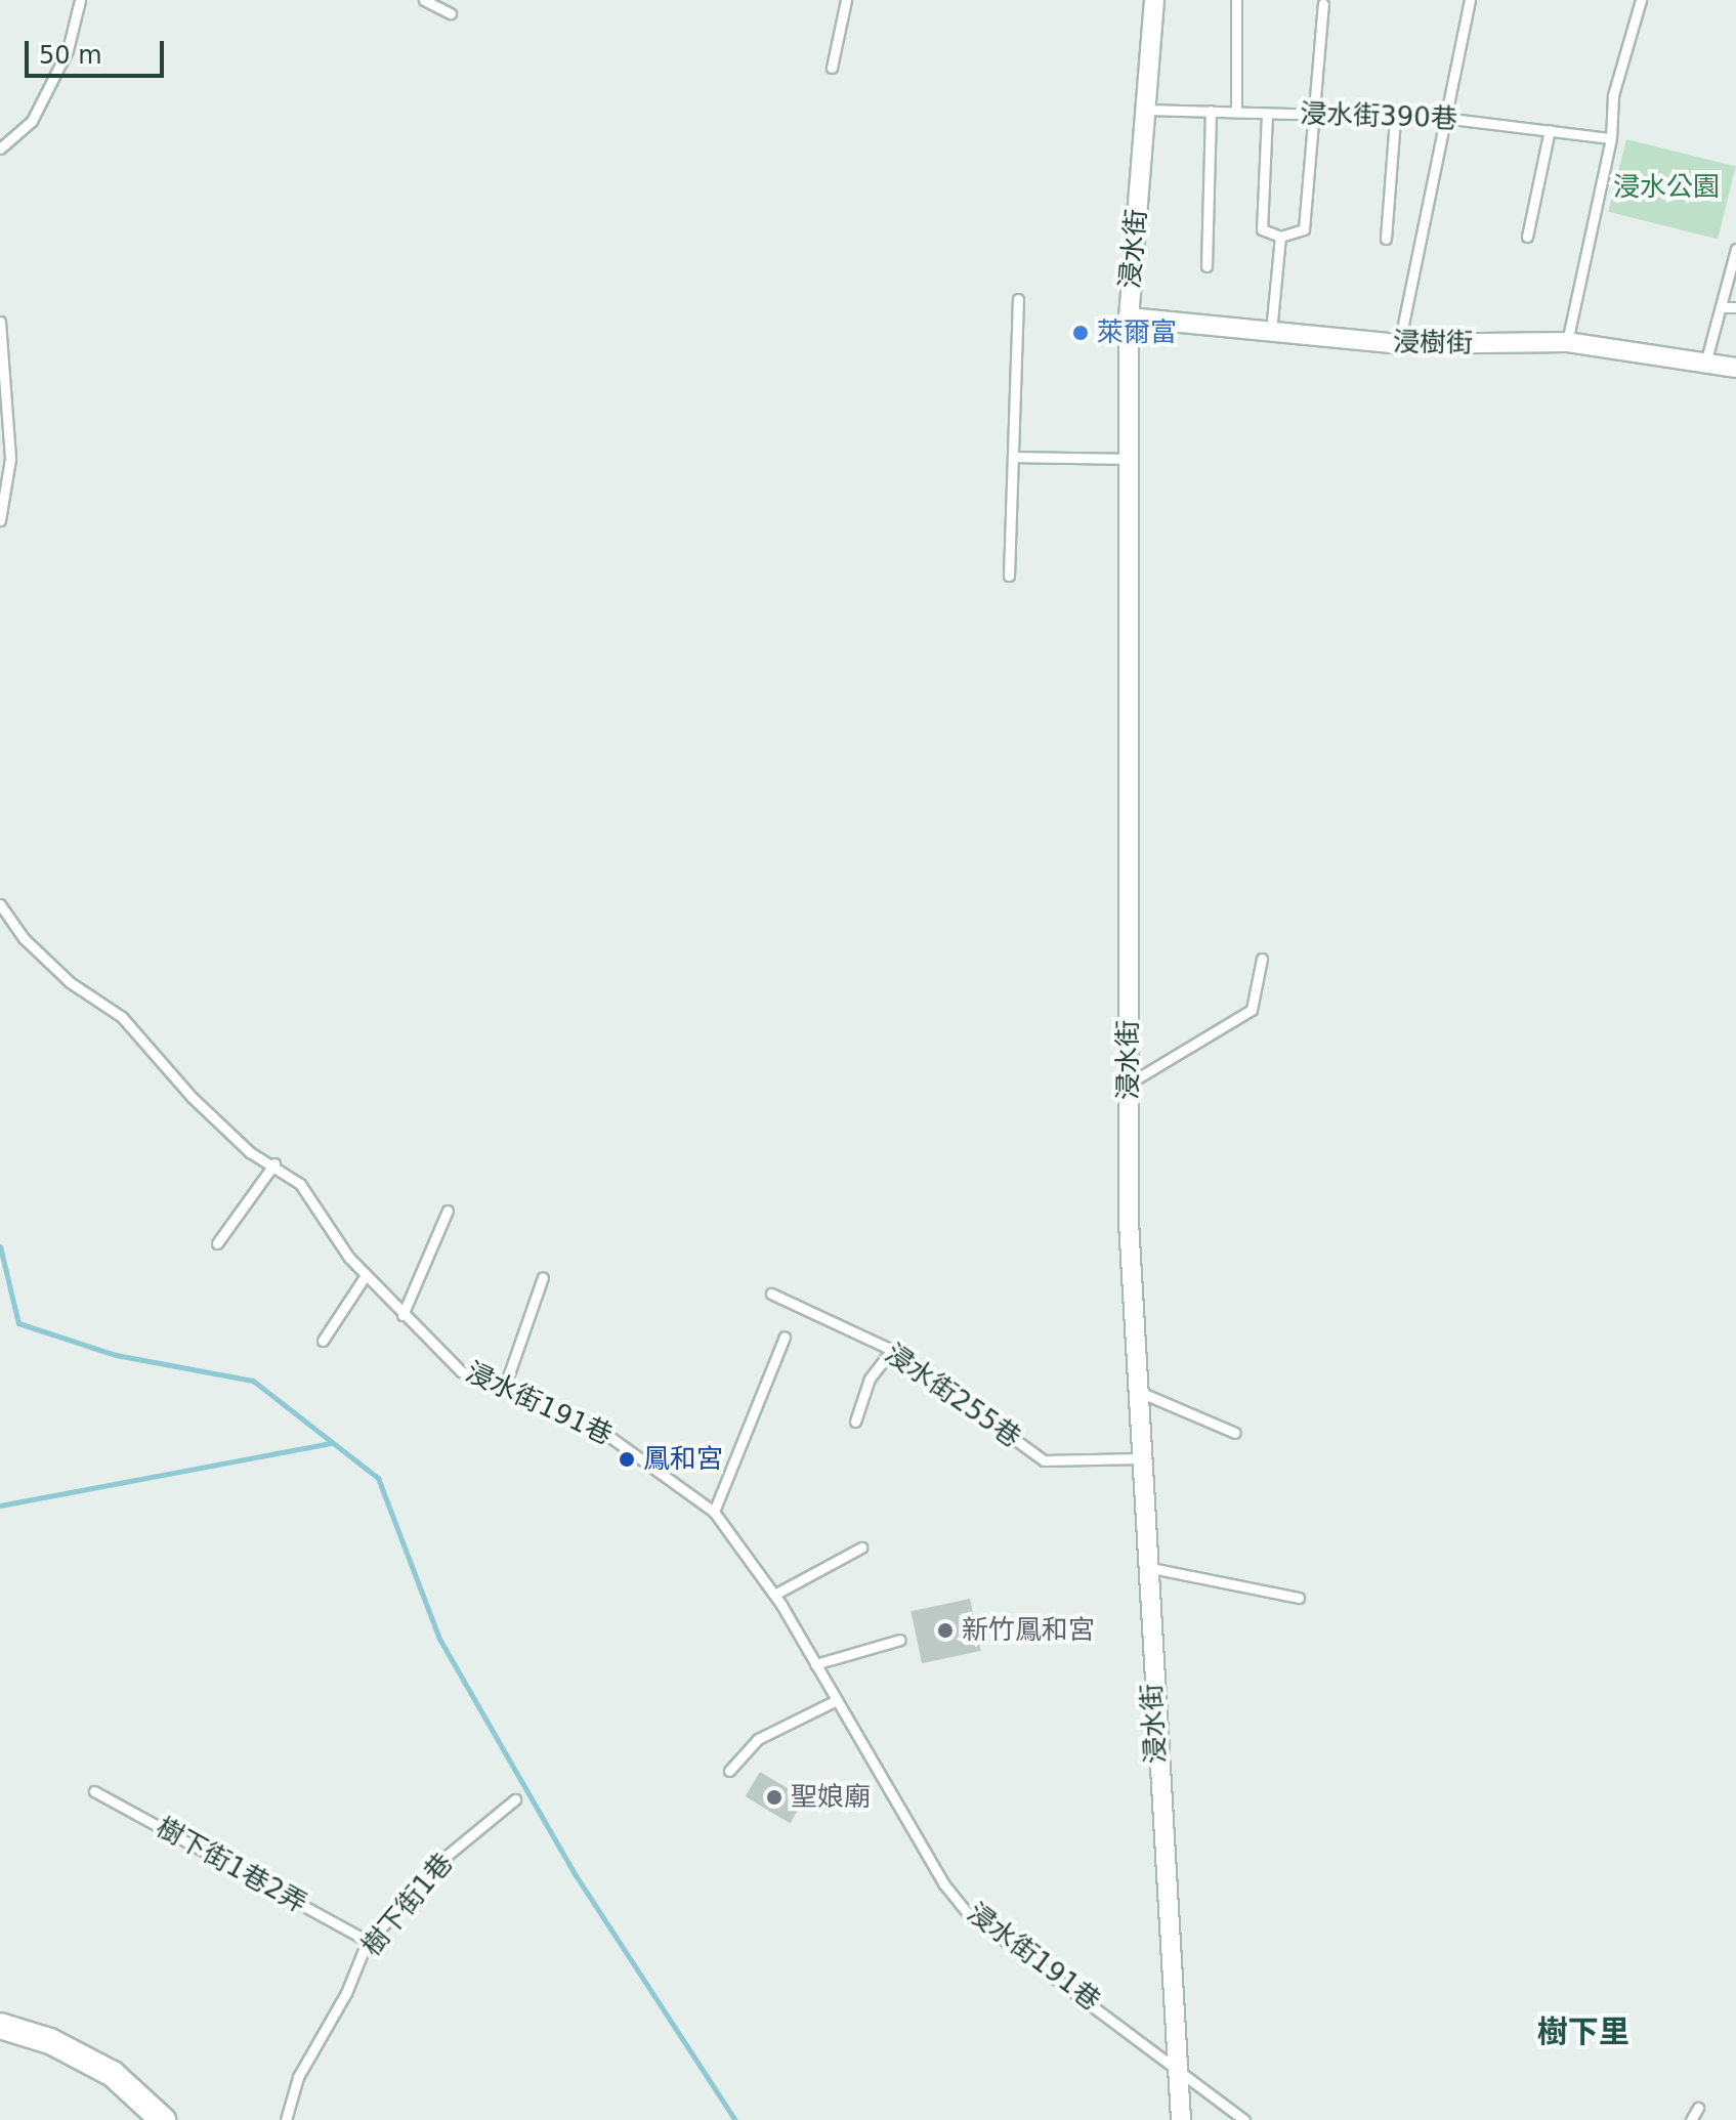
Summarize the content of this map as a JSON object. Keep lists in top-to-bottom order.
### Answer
{
  "streets": {
    "street": ["浸水街", "浸樹街"],
    "lane": [
      "浸水街390巷",
      "浸水街255巷",
      "浸水街191巷",
      "樹下街1巷2弄",
      "樹下街1巷"
    ]
  },
  "crossings": [
    ["浸水街390巷", "浸水街"],
    ["浸水街", "浸樹街"],
    ["浸水街", "浸水街255巷"],
    ["浸水街", "浸水街191巷"],
    ["樹下街1巷2弄", "樹下街1巷"]
  ],
  "districts": ["樹下里"],
  "parks": ["浸水公園"],
  "places": [
    "萊爾富",
    "鳳和宮",
    "新竹鳳和宮",
    "聖娘廟"
  ],
  "scale_bar": "50 m"
}
